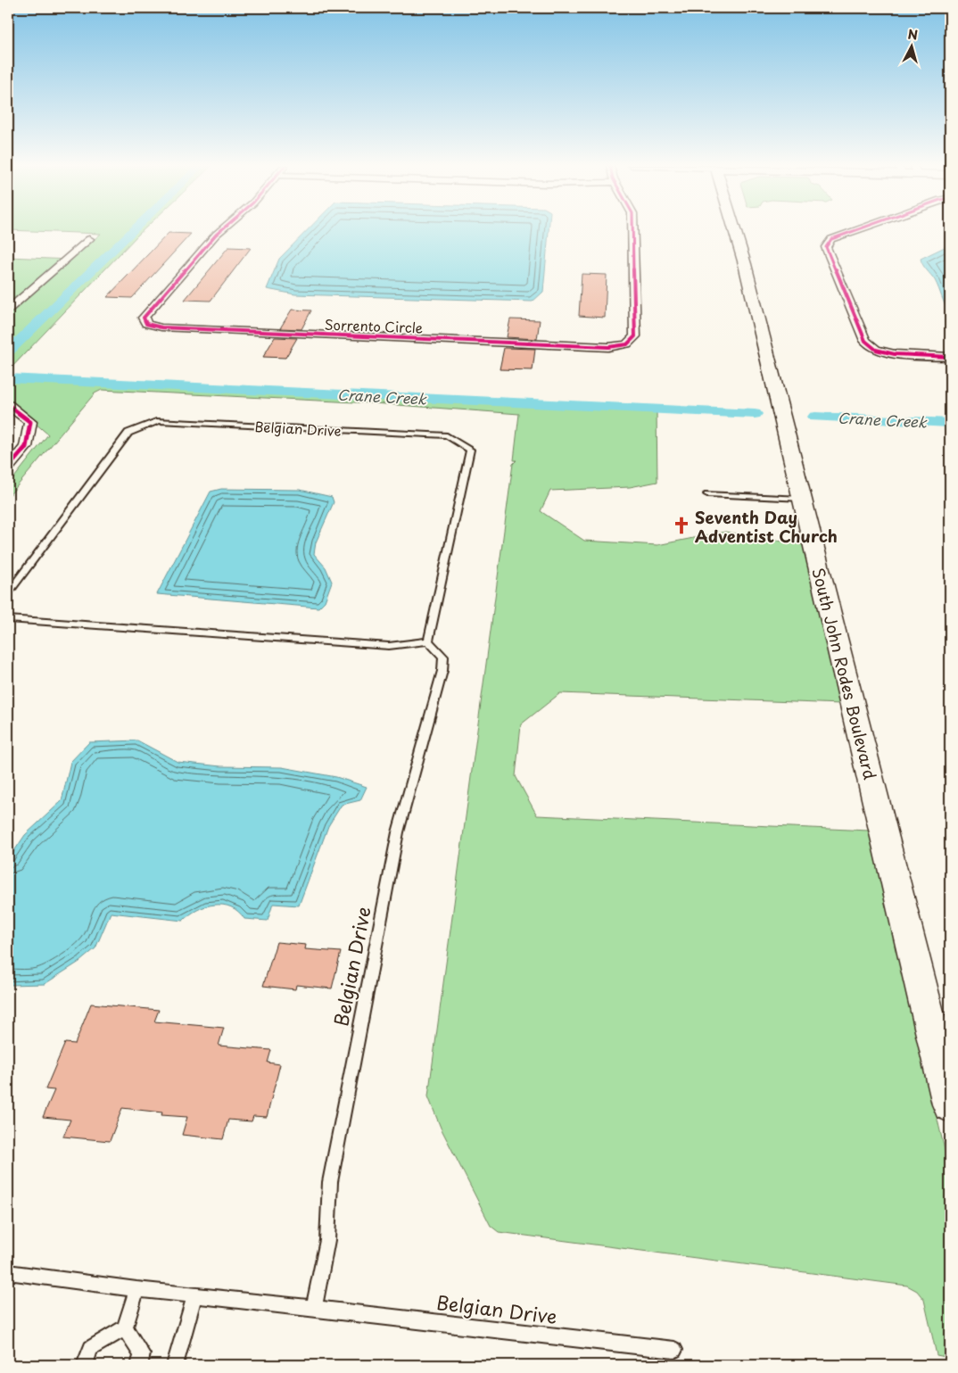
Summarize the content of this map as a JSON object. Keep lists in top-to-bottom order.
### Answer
{
  "streets": {
    "main road": ["South John Rodes Boulevard"],
    "street": ["Sorrento Circle"],
    "lane": ["Belgian Drive"]
  },
  "water": ["Crane Creek"],
  "places": {
    "church": ["Seventh Day Adventist Church"]
  },
  "north": "top"
}
